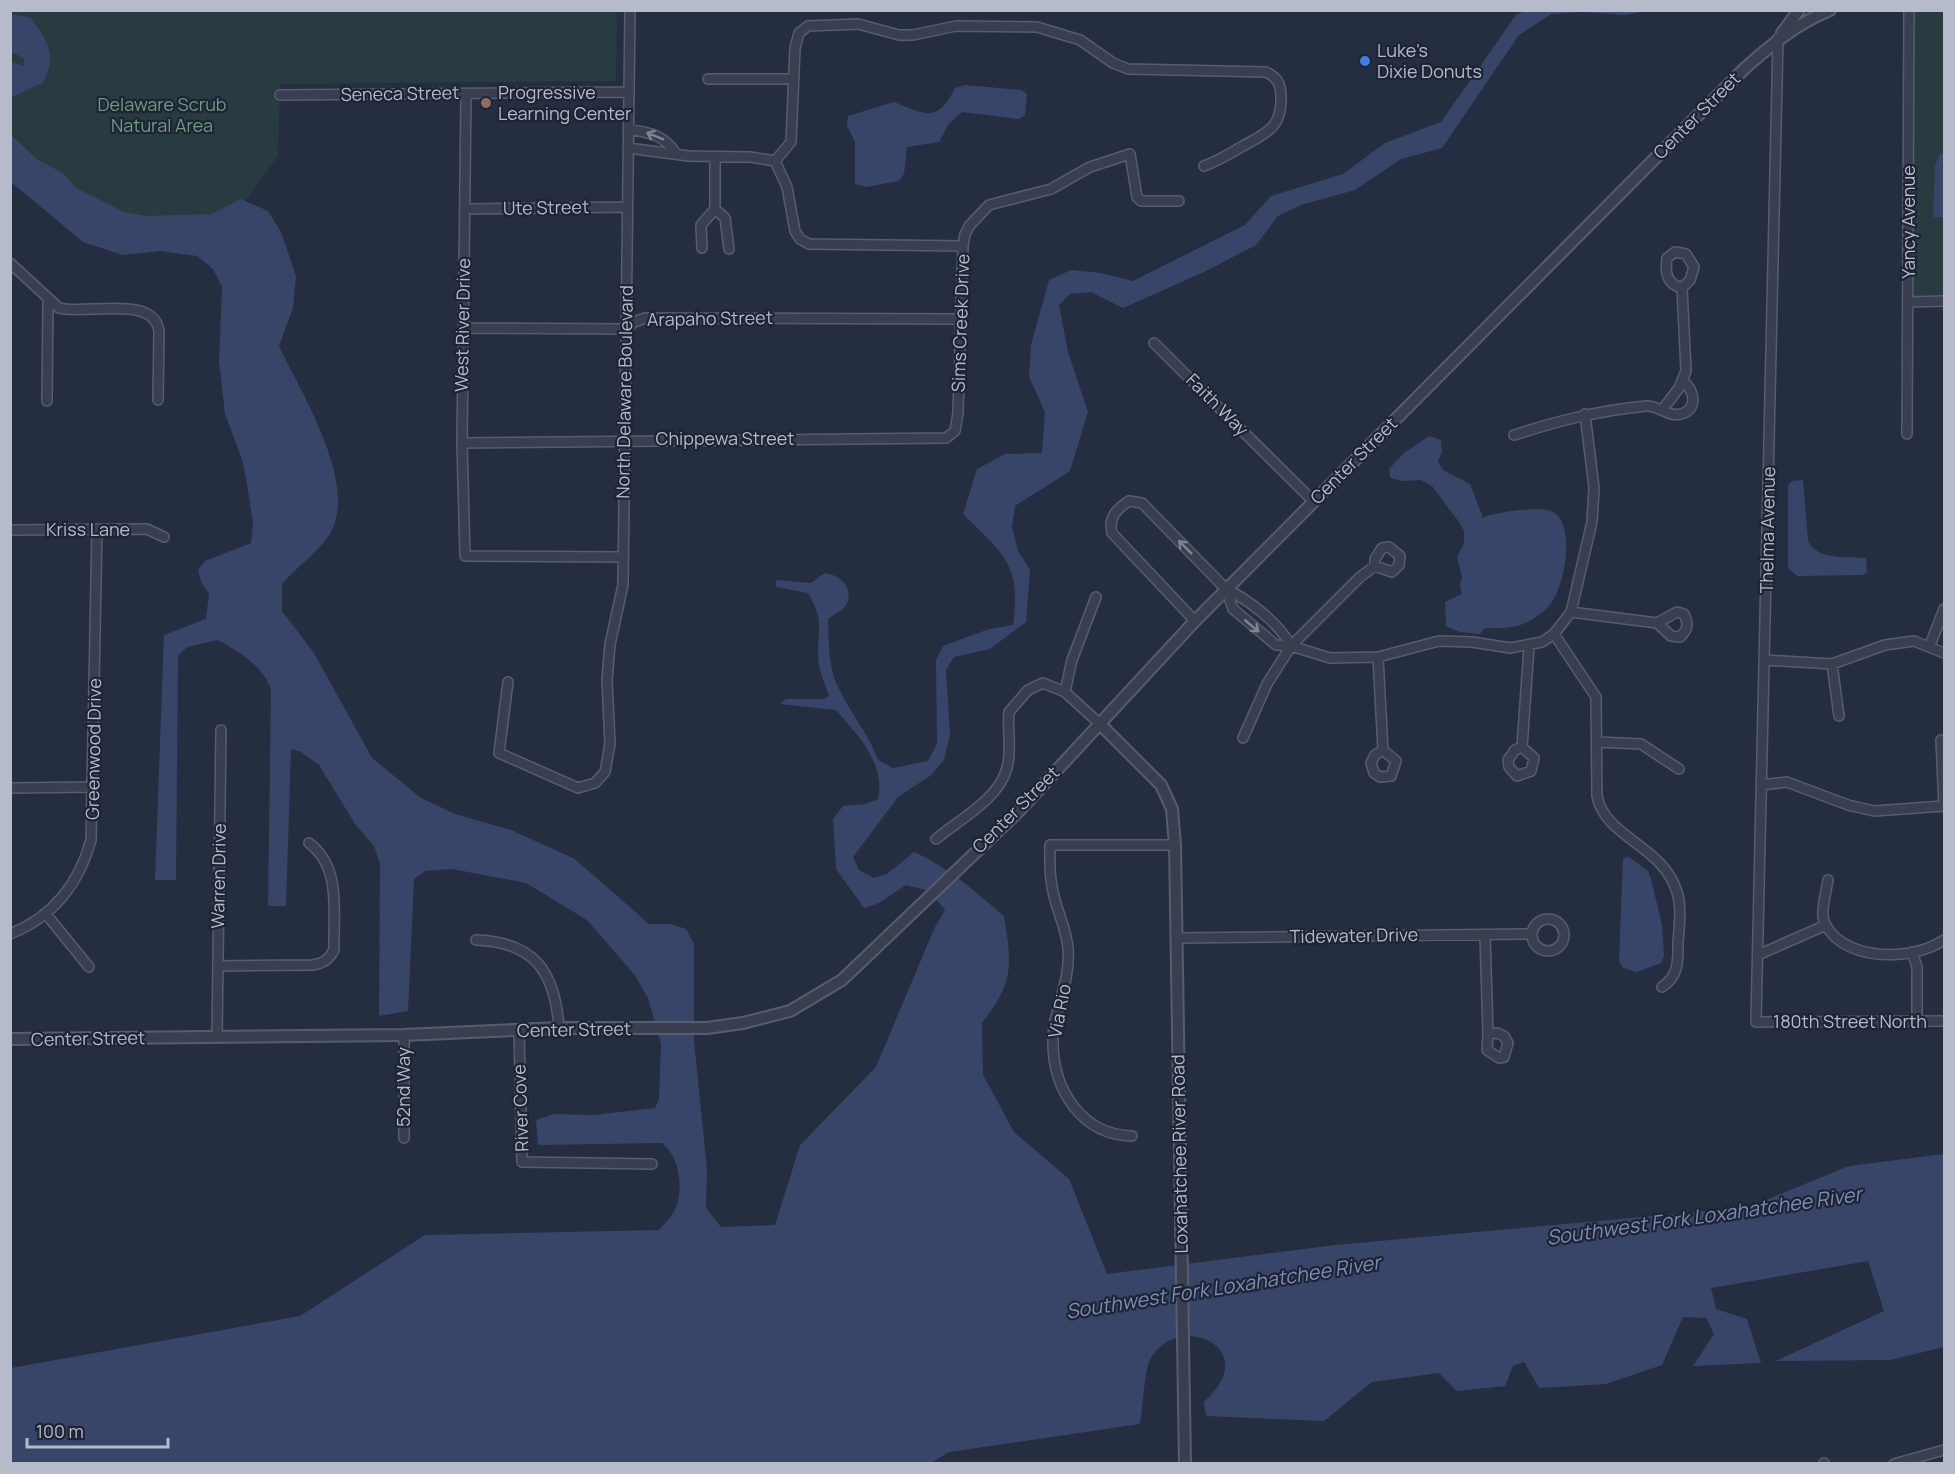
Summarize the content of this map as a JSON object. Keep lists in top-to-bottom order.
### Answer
{
  "streets": {
    "street": [
      "Seneca Street",
      "Center Street",
      "Ute Street",
      "Yancy Avenue",
      "Arapaho Street",
      "Sims Creek Drive",
      "West River Drive",
      "North Delaware Boulevard",
      "Faith Way",
      "Chippewa Street",
      "Kriss Lane",
      "Thelma Avenue",
      "Greenwood Drive",
      "Warren Drive",
      "Tidewater Drive",
      "Via Rio",
      "180th Street North",
      "52nd Way",
      "River Cove",
      "Loxahatchee River Road"
    ]
  },
  "crossings": [
    ["Seneca Street", "West River Drive"],
    ["Seneca Street", "North Delaware Boulevard"],
    ["Center Street", "Faith Way"],
    ["Center Street", "Thelma Avenue"],
    ["Center Street", "Warren Drive"],
    ["Center Street", "52nd Way"],
    ["Center Street", "River Cove"],
    ["Center Street", "Loxahatchee River Road"],
    ["Ute Street", "West River Drive"],
    ["Ute Street", "North Delaware Boulevard"],
    ["Arapaho Street", "Sims Creek Drive"],
    ["Arapaho Street", "West River Drive"],
    ["Arapaho Street", "North Delaware Boulevard"],
    ["Sims Creek Drive", "Chippewa Street"],
    ["West River Drive", "North Delaware Boulevard"],
    ["West River Drive", "Chippewa Street"],
    ["North Delaware Boulevard", "Chippewa Street"],
    ["Kriss Lane", "Greenwood Drive"],
    ["Thelma Avenue", "180th Street North"],
    ["Tidewater Drive", "Loxahatchee River Road"],
    ["Via Rio", "Loxahatchee River Road"]
  ],
  "water": ["Southwest Fork Loxahatchee River"],
  "parks": ["Delaware Scrub Natural Area"],
  "places": ["Luke's Dixie Donuts", "Progressive Learning Center"],
  "scale_bar": "100 m"
}
